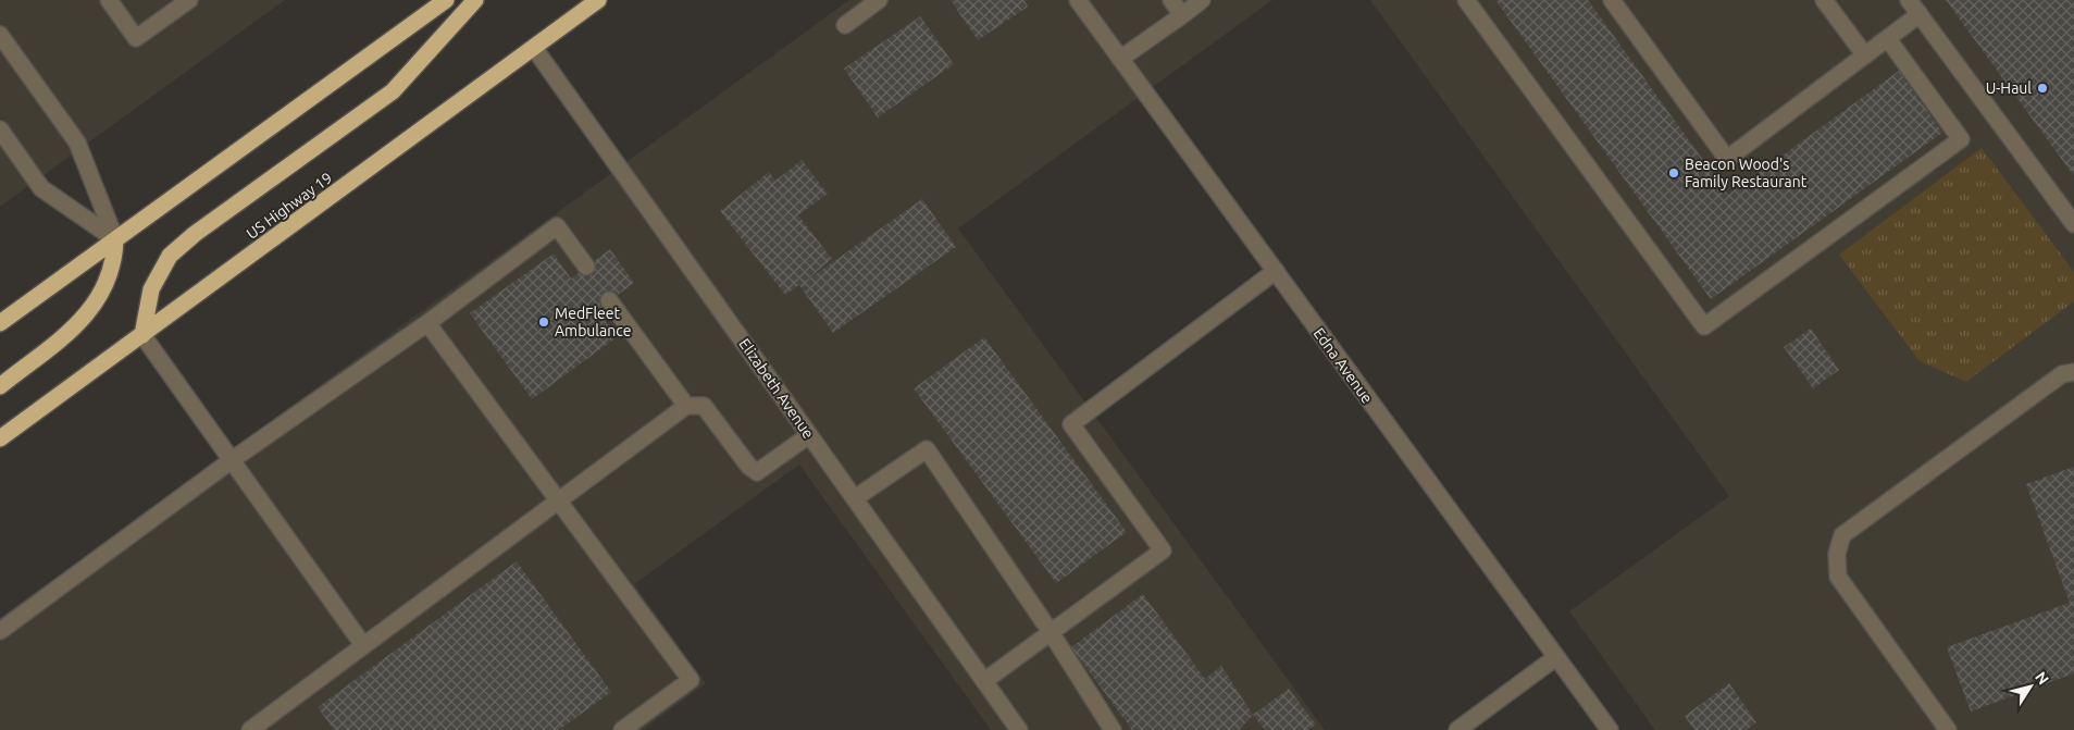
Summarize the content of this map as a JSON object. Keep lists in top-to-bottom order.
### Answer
{
  "streets": {
    "highway": ["US Highway 19"],
    "street": ["Edna Avenue", "Elizabeth Avenue"]
  },
  "crossings": [
    ["US Highway 19", "Elizabeth Avenue"]
  ],
  "places": ["U-Haul", "Beacon Wood's Family Restaurant", "MedFleet Ambulance"],
  "north": "top right"
}
